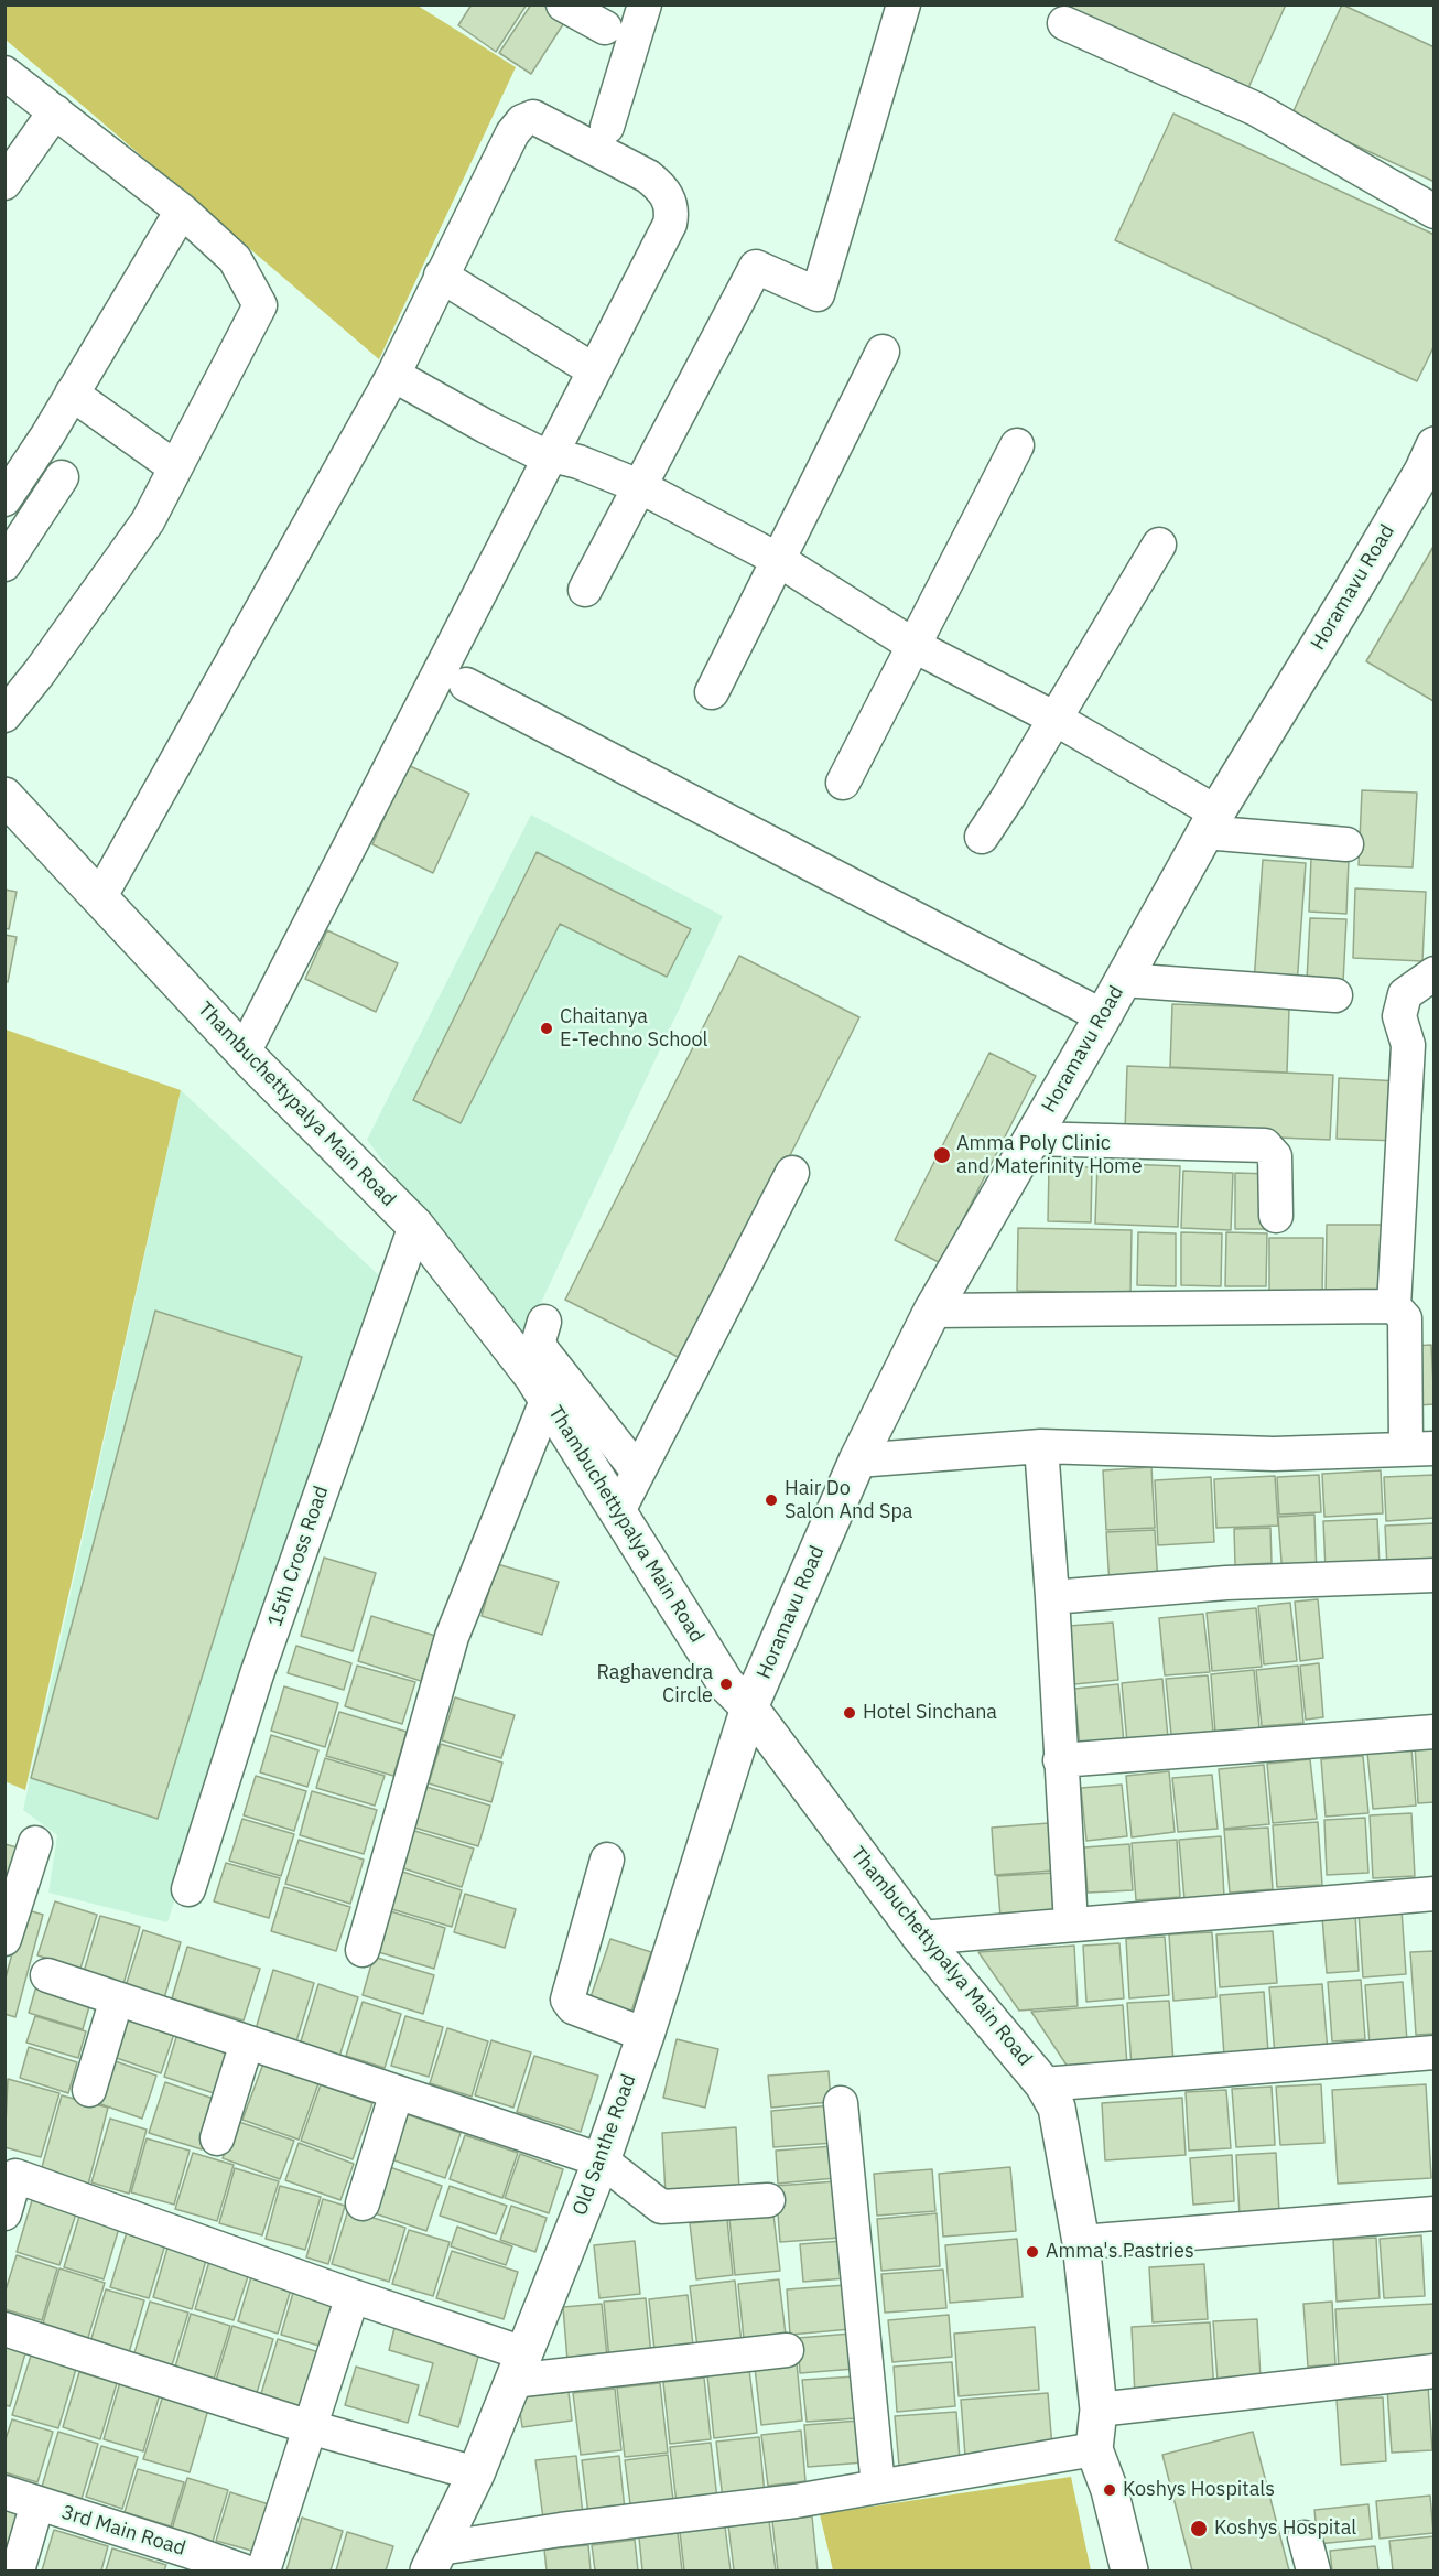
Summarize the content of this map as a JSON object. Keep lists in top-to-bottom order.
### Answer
{
  "streets": {
    "street": [
      "Horamavu Road",
      "Thambuchettypalya Main Road",
      "15th Cross Road",
      "Old Santhe Road",
      "3rd Main Road"
    ]
  },
  "crossings": [
    ["Horamavu Road", "Thambuchettypalya Main Road"],
    ["Horamavu Road", "Old Santhe Road"],
    ["Thambuchettypalya Main Road", "15th Cross Road"],
    ["Thambuchettypalya Main Road", "Old Santhe Road"]
  ],
  "places": [
    "Chaitanya E-Techno School",
    "Amma Poly Clinic and Materinity Home",
    "Hair Do Salon And Spa",
    "Raghavendra Circle",
    "Hotel Sinchana",
    "Amma's Pastries",
    "Koshys Hospitals",
    "Koshys Hospital"
  ]
}
